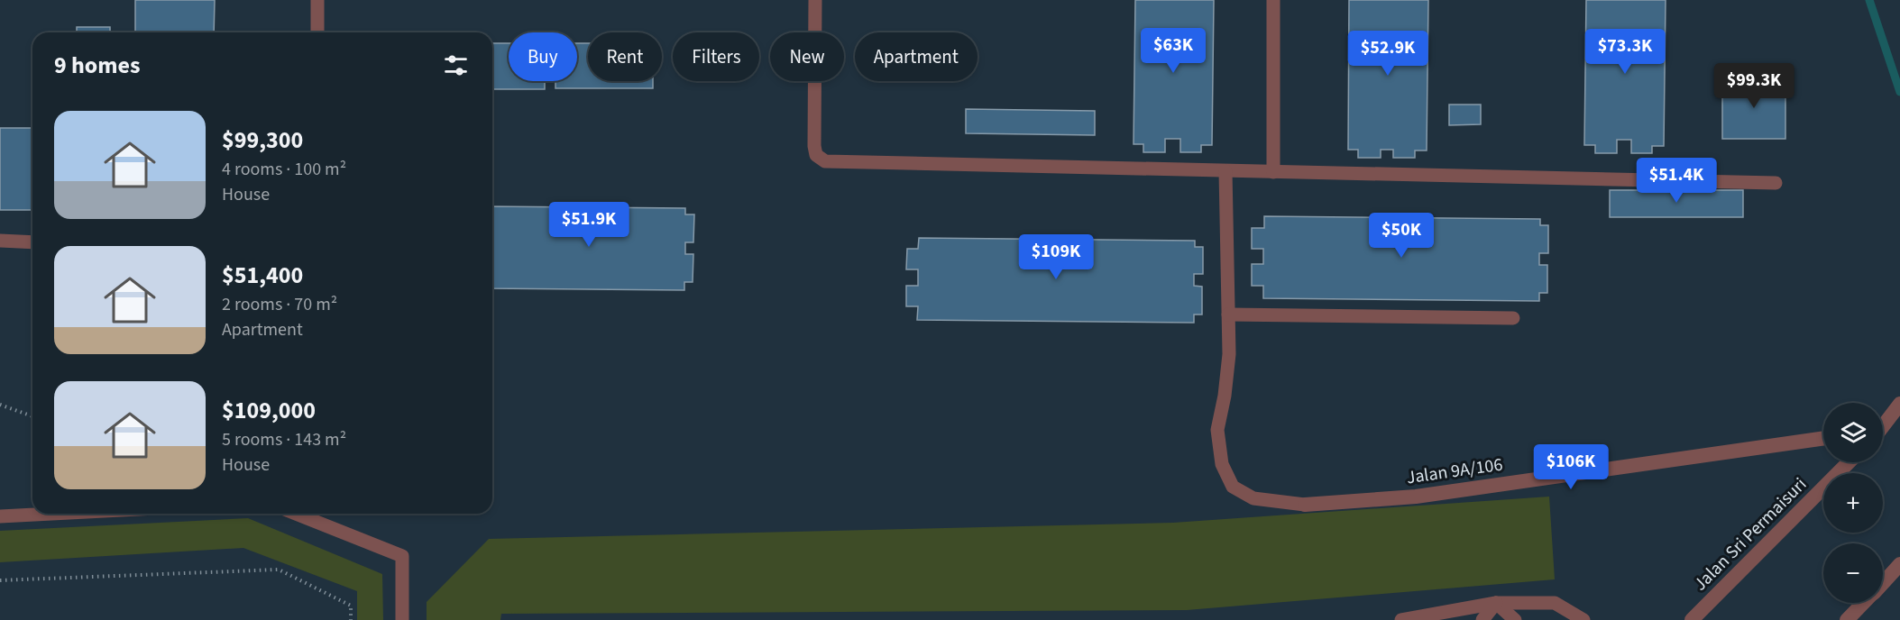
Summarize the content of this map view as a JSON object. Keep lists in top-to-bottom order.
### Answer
{
  "streets": {
    "street": ["Jalan 9A/106", "Jalan Sri Permaisuri"]
  },
  "page": {
    "price": [
      "$63K",
      "$73.3K",
      "$52.9K",
      "$99.3K",
      "$51.4K",
      "$51.9K",
      "$50K",
      "$109K",
      "$106K"
    ],
    "chip": [
      "Buy",
      "Rent",
      "Filters",
      "New",
      "Apartment"
    ],
    "heading": "9 homes",
    "list": [
      {
        "name": "$99,300",
        "note": "4 rooms · 100 m² · House"
      },
      {
        "name": "$51,400",
        "note": "2 rooms · 70 m² · Apartment"
      },
      {
        "name": "$109,000",
        "note": "5 rooms · 143 m² · House"
      }
    ],
    "map_buttons": ["+", "−"]
  }
}
